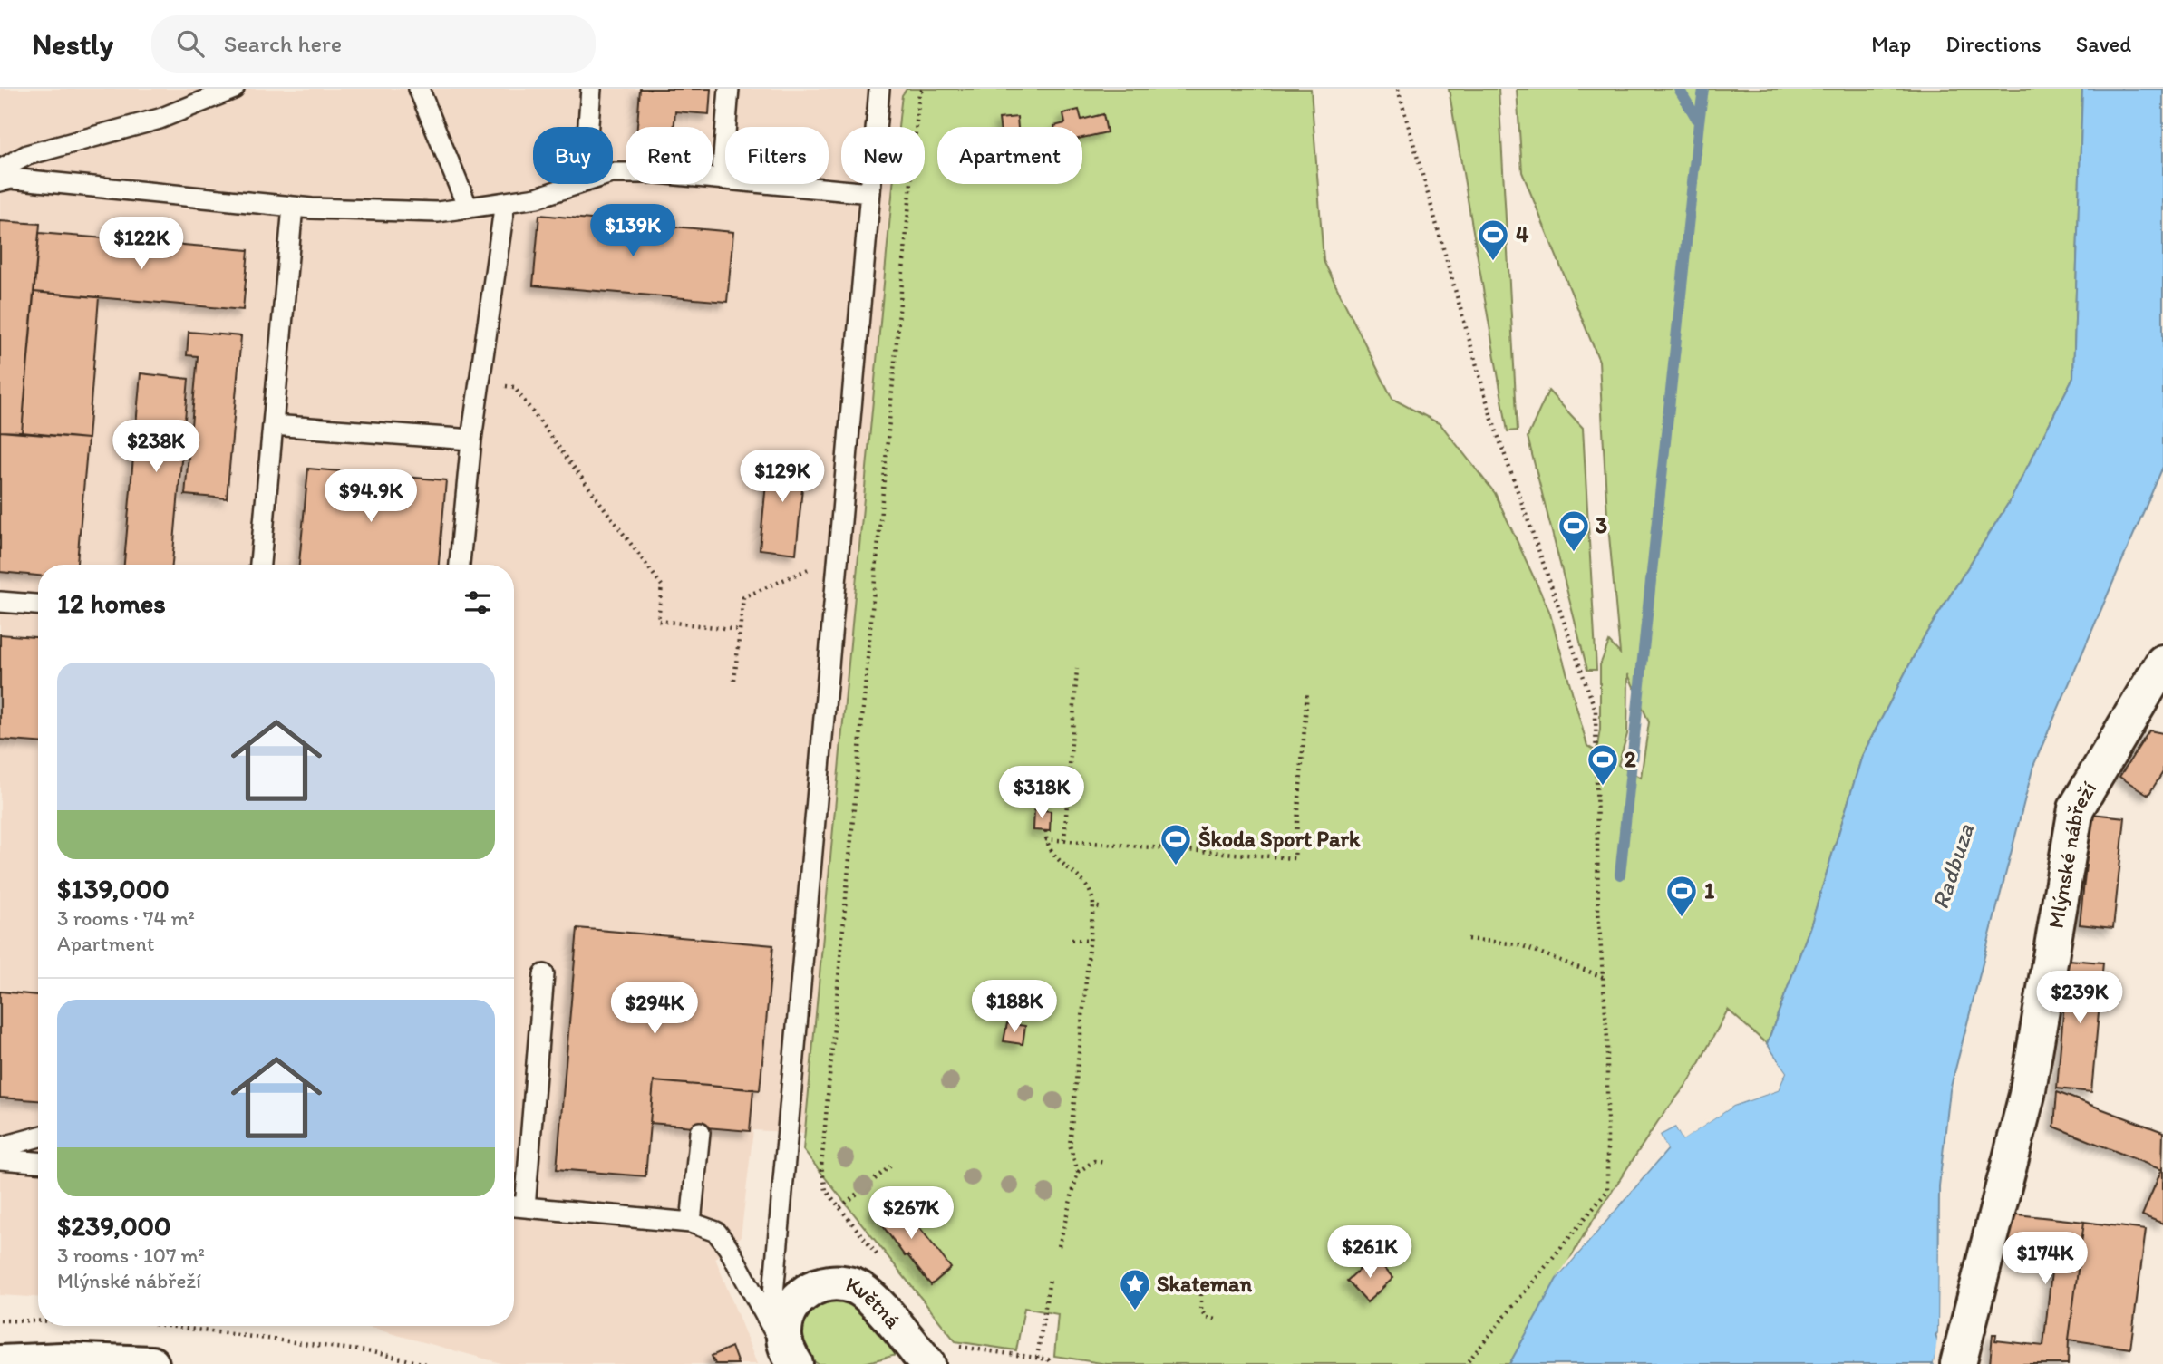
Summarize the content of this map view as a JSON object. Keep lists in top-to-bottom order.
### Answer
{
  "streets": {
    "street": ["Mlýnské nábřeží", "Květná"]
  },
  "water": ["Radbuza"],
  "places": {
    "sports": [
      "4",
      "3",
      "2",
      "Škoda Sport Park",
      "1"
    ],
    "place": ["Skateman"]
  },
  "page": {
    "header": "Nestly",
    "search": "Search here",
    "nav": ["Map", "Directions", "Saved"],
    "chip": [
      "Buy",
      "Rent",
      "Filters",
      "New",
      "Apartment"
    ],
    "price": [
      "$139K",
      "$122K",
      "$238K",
      "$129K",
      "$94.9K",
      "$318K",
      "$239K",
      "$188K",
      "$294K",
      "$267K",
      "$261K",
      "$174K"
    ],
    "heading": "12 homes",
    "list": [
      {
        "name": "$139,000",
        "note": "3 rooms · 74 m² · Apartment"
      },
      {
        "name": "$239,000",
        "note": "3 rooms · 107 m² · Mlýnské nábřeží"
      }
    ]
  }
}
